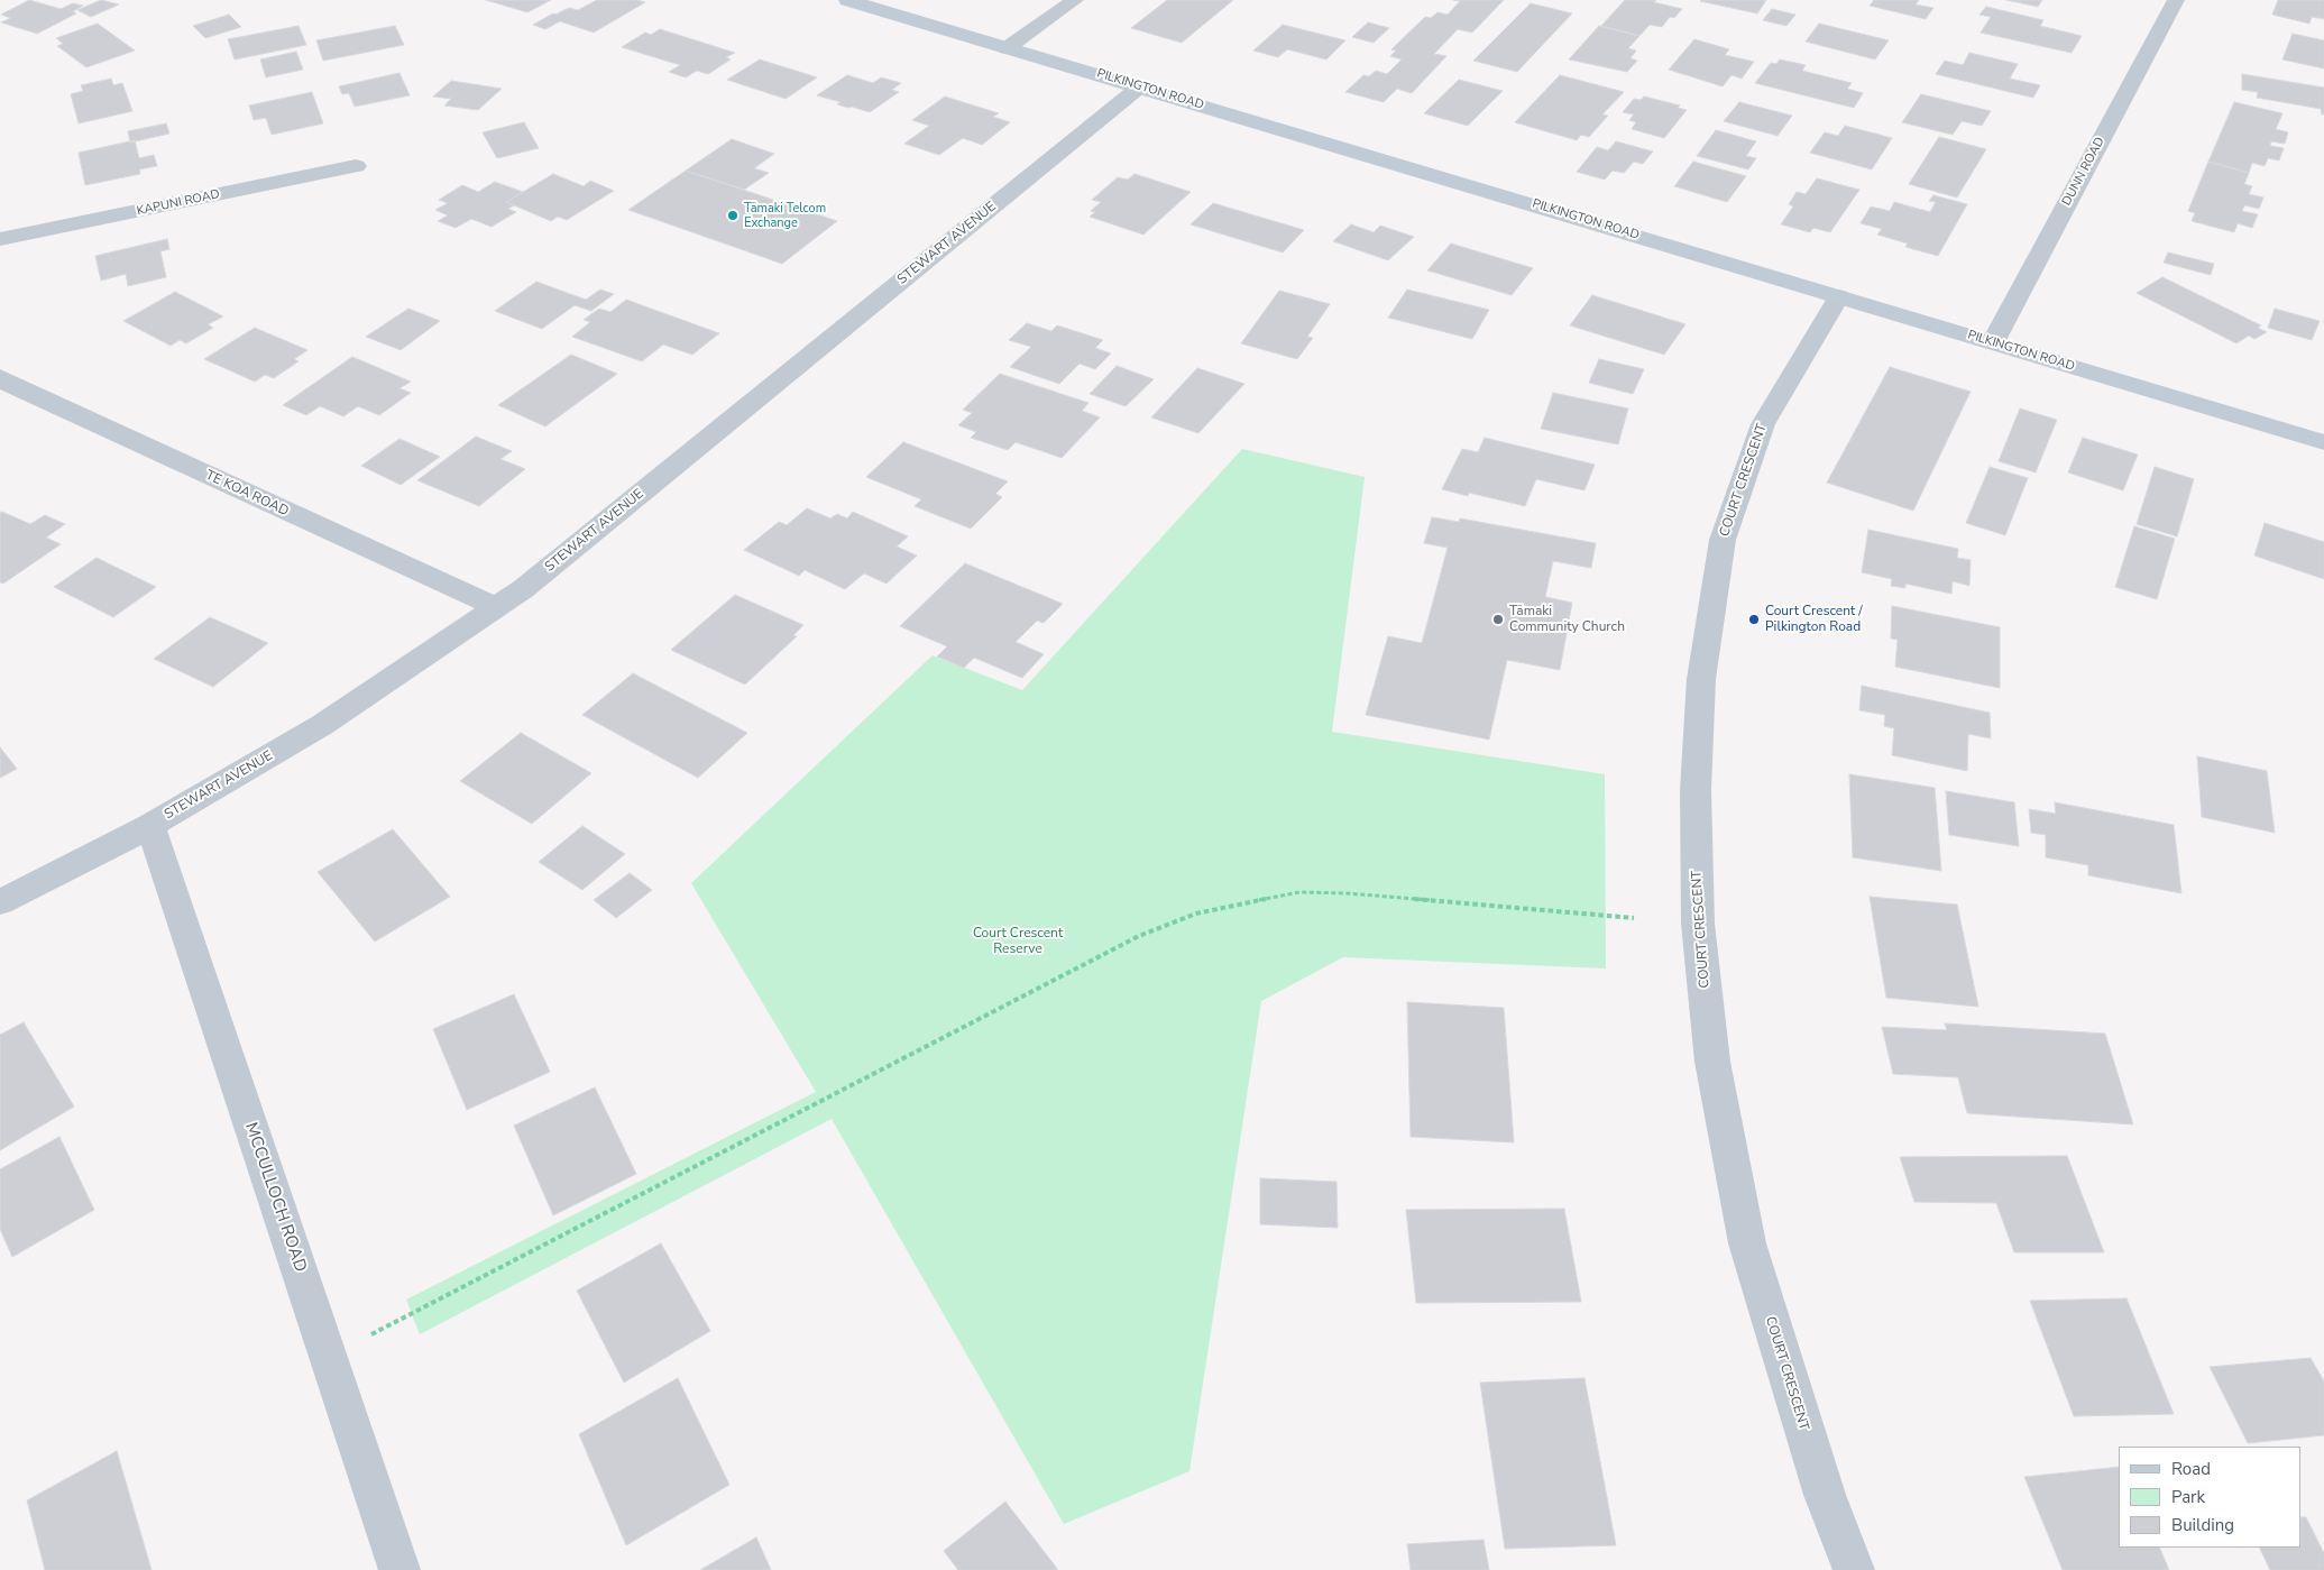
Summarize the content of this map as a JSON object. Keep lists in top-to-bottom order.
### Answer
{
  "streets": {
    "street": [
      "PILKINGTON ROAD",
      "DUNN ROAD",
      "KAPUNI ROAD",
      "STEWART AVENUE",
      "COURT CRESCENT",
      "TE KOA ROAD",
      "MCCULLOCH ROAD"
    ]
  },
  "crossings": [
    ["PILKINGTON ROAD", "DUNN ROAD"],
    ["PILKINGTON ROAD", "STEWART AVENUE"],
    ["PILKINGTON ROAD", "COURT CRESCENT"],
    ["STEWART AVENUE", "TE KOA ROAD"],
    ["STEWART AVENUE", "MCCULLOCH ROAD"]
  ],
  "parks": ["Court Crescent Reserve"],
  "places": ["Tāmaki Telcom Exchange", "Tāmaki Community Church", "Court Crescent / Pilkington Road"],
  "legend": ["Road", "Park", "Building"]
}
